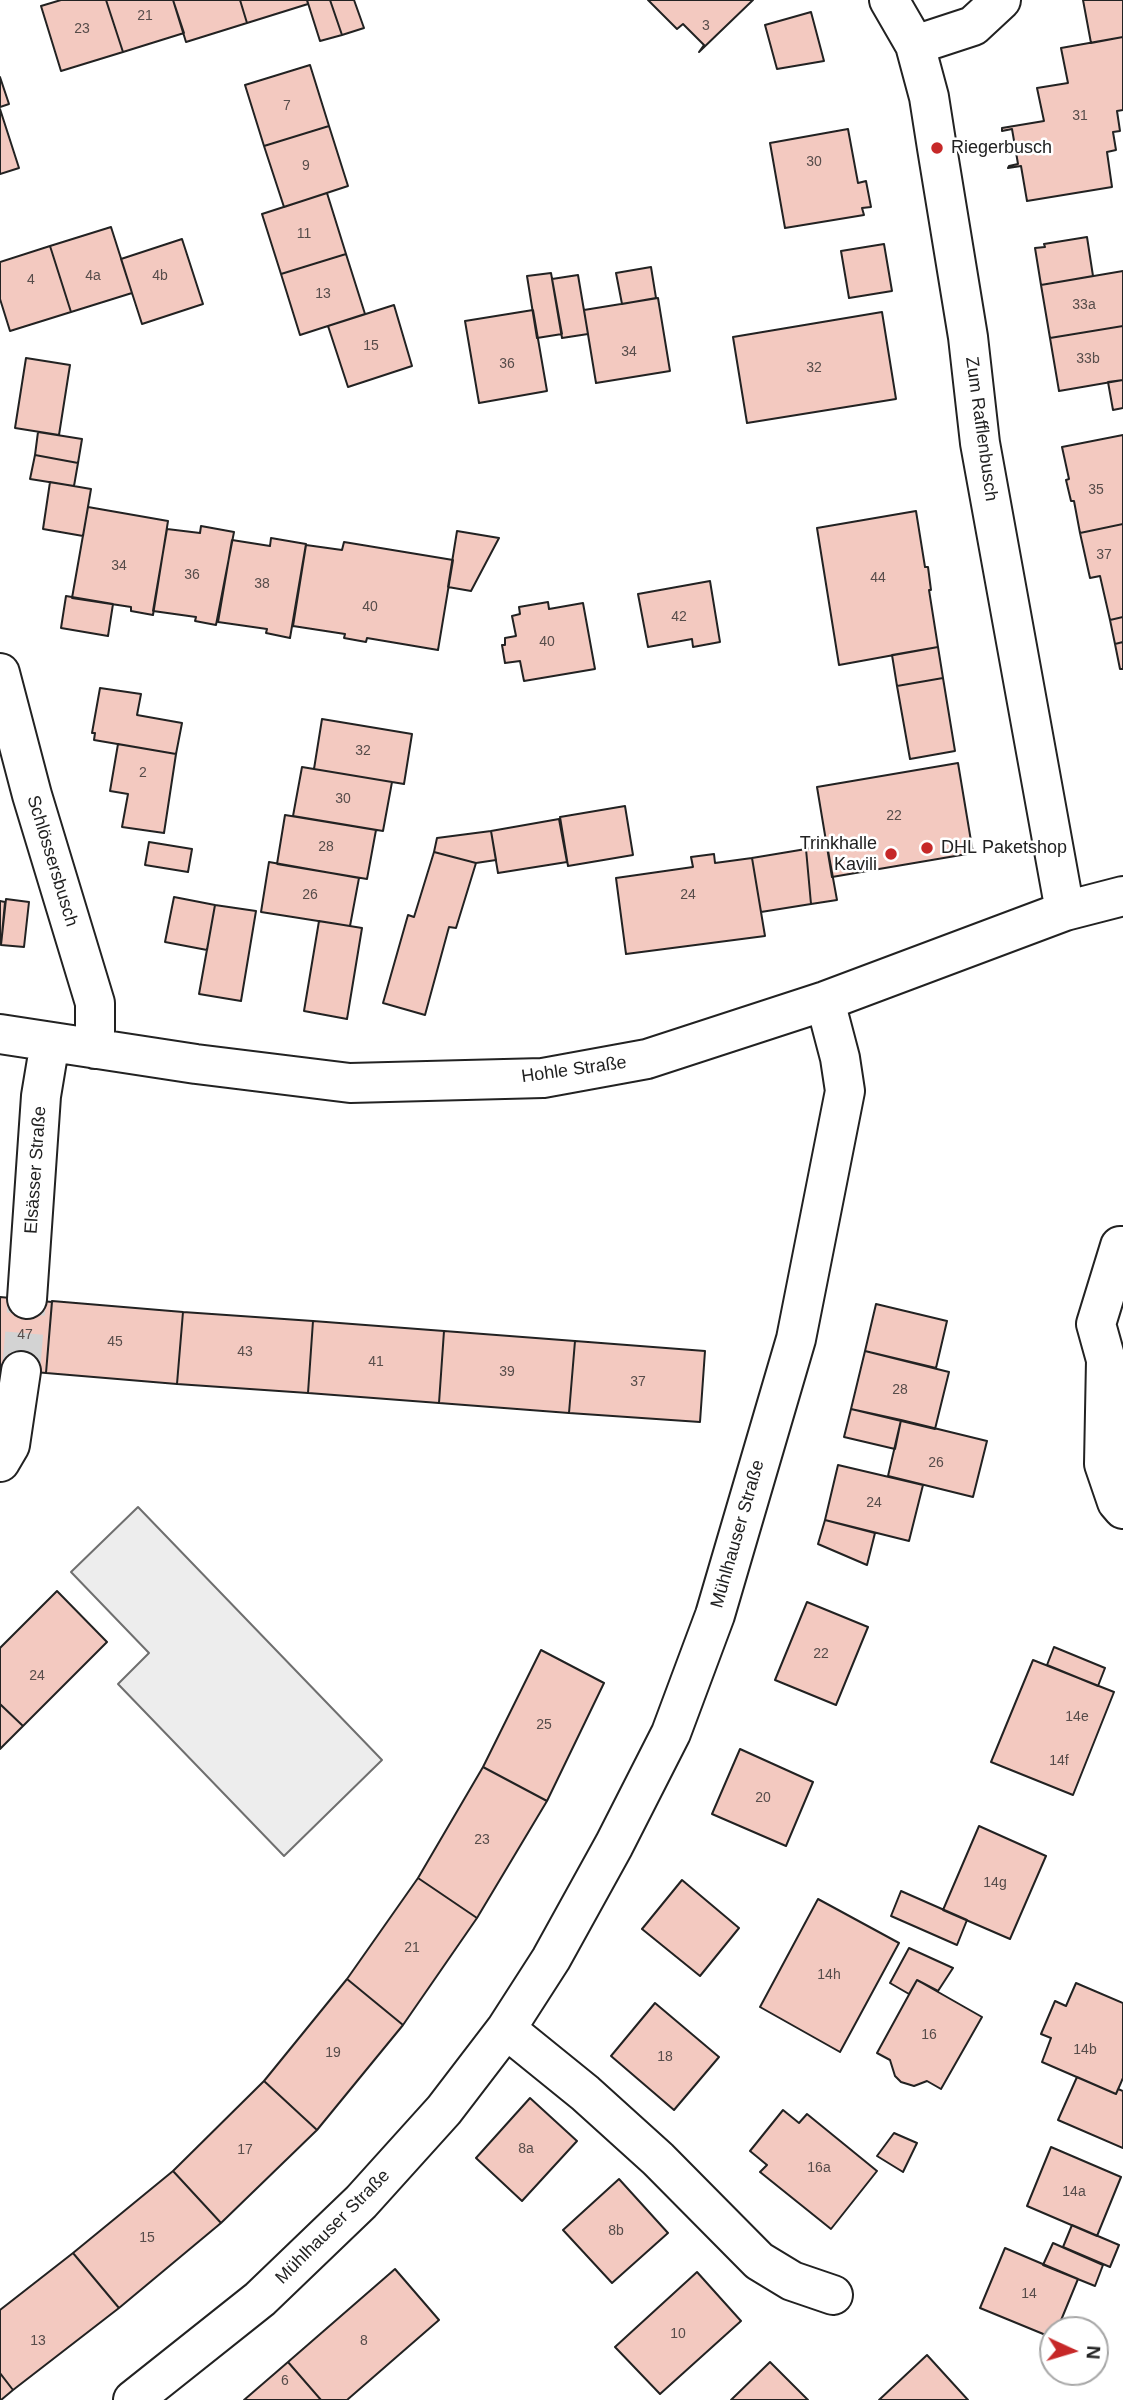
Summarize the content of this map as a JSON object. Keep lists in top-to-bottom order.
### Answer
{
  "streets": {
    "street": [
      "Zum Rafflenbusch",
      "Schlössersbusch",
      "Hohle Straße",
      "Elsässer Straße",
      "Mühlhauser Straße"
    ]
  },
  "crossings": [
    ["Zum Rafflenbusch", "Hohle Straße"],
    ["Schlössersbusch", "Hohle Straße"],
    ["Hohle Straße", "Elsässer Straße"],
    ["Hohle Straße", "Mühlhauser Straße"]
  ],
  "places": ["Riegerbusch", "DHL Paketshop", "Trinkhalle Kavili"],
  "house_numbers": [
    "21",
    "3",
    "23",
    "7",
    "31",
    "30",
    "9",
    "11",
    "4a",
    "4b",
    "4",
    "13",
    "33a",
    "15",
    "34",
    "33b",
    "36",
    "32",
    "35",
    "37",
    "34",
    "36",
    "44",
    "38",
    "40",
    "42",
    "40",
    "32",
    "2",
    "30",
    "22",
    "28",
    "26",
    "24",
    "47",
    "45",
    "43",
    "41",
    "39",
    "37",
    "28",
    "26",
    "24",
    "22",
    "24",
    "14e",
    "25",
    "14f",
    "20",
    "23",
    "14g",
    "21",
    "14h",
    "16",
    "14b",
    "19",
    "18",
    "8a",
    "17",
    "16a",
    "14a",
    "8b",
    "15",
    "14",
    "10",
    "13",
    "8",
    "6"
  ],
  "north": "right"
}
